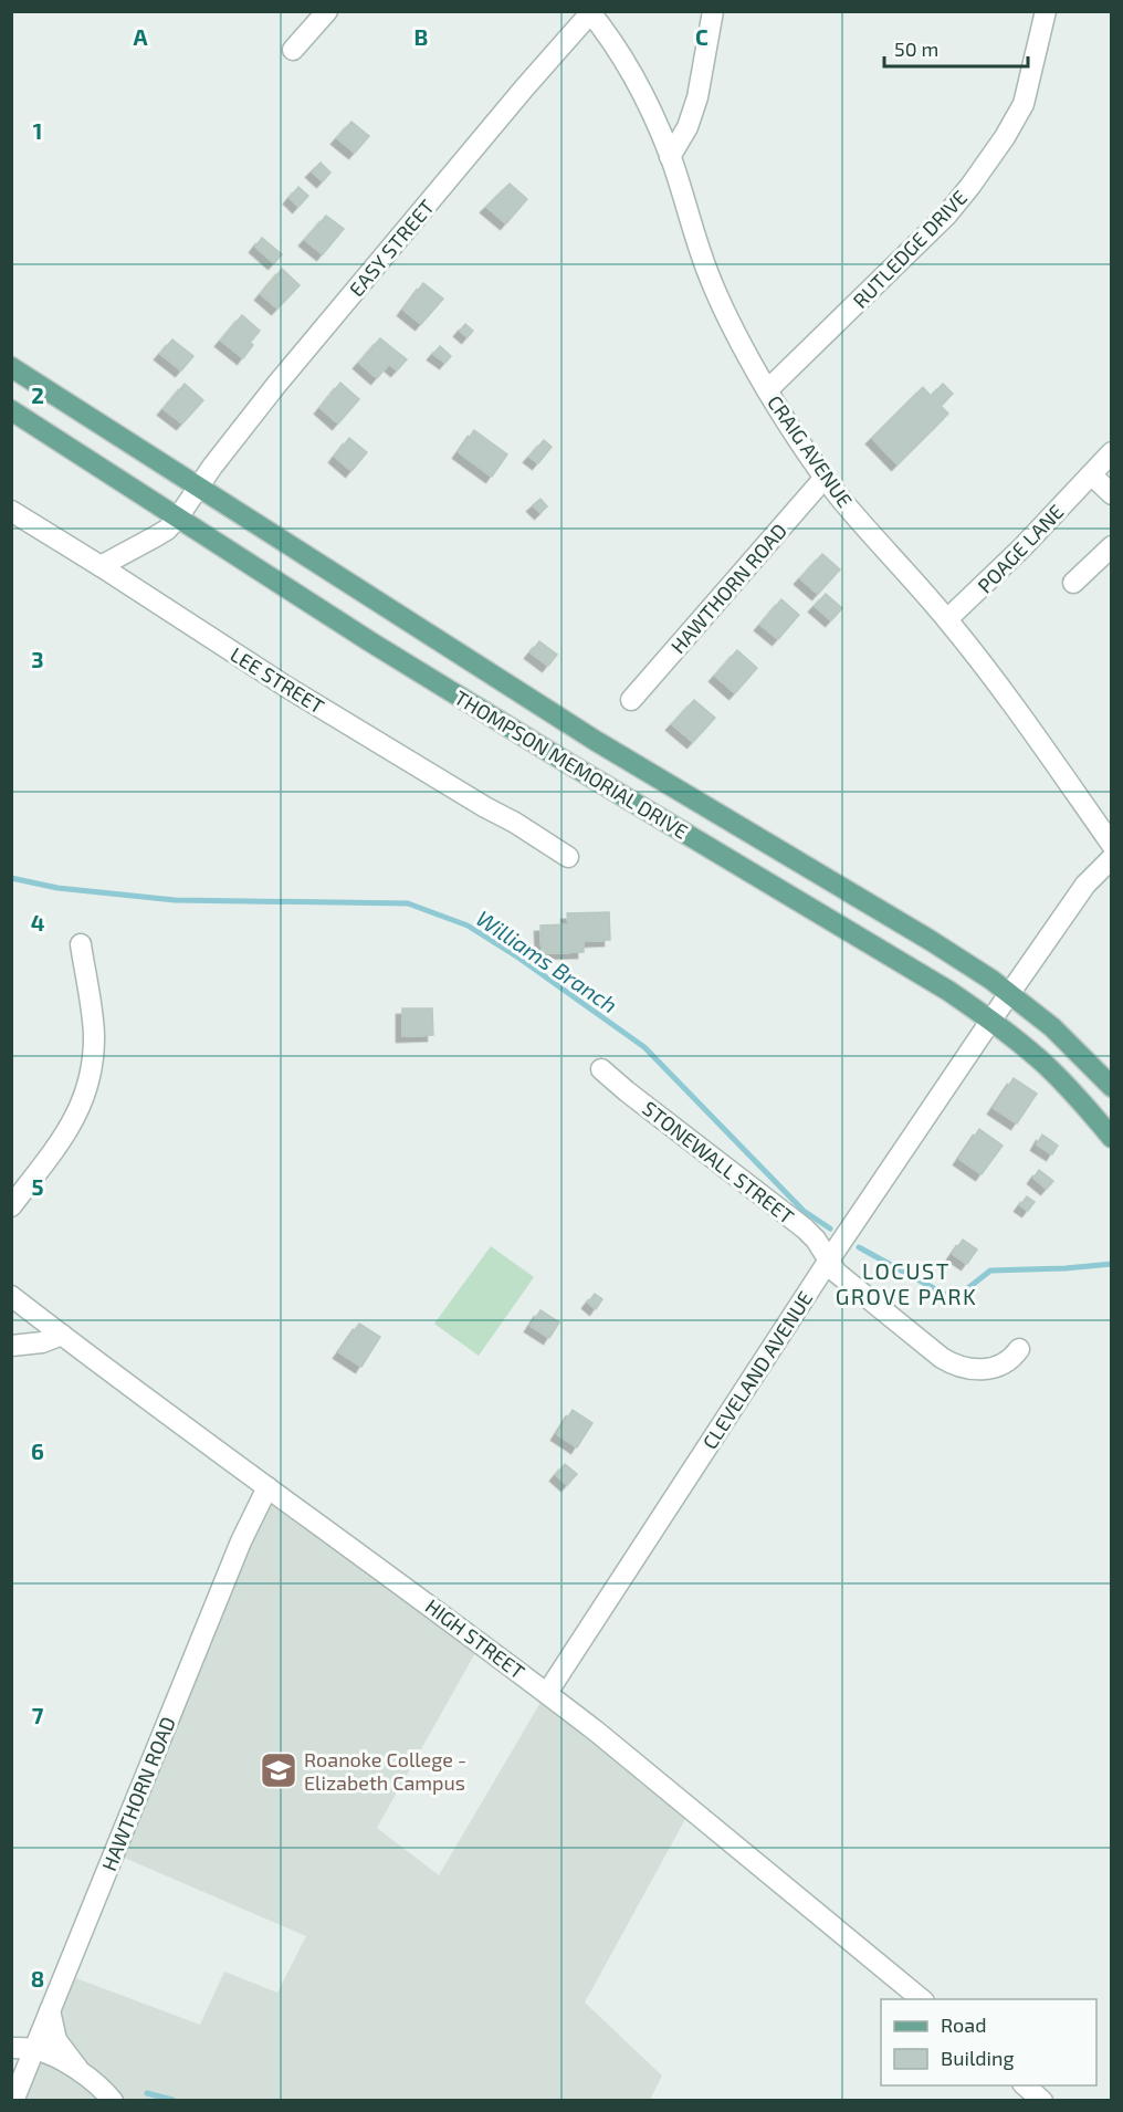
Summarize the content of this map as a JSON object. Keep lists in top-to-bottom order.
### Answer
{
  "streets": {
    "main road": ["THOMPSON MEMORIAL DRIVE"],
    "street": [
      "EASY STREET",
      "RUTLEDGE DRIVE",
      "CRAIG AVENUE",
      "POAGE LANE",
      "HAWTHORN ROAD",
      "LEE STREET",
      "STONEWALL STREET",
      "CLEVELAND AVENUE",
      "HIGH STREET"
    ]
  },
  "crossings": [
    ["EASY STREET", "CRAIG AVENUE"],
    ["EASY STREET", "THOMPSON MEMORIAL DRIVE"],
    ["RUTLEDGE DRIVE", "CRAIG AVENUE"],
    ["CRAIG AVENUE", "POAGE LANE"],
    ["CRAIG AVENUE", "HAWTHORN ROAD"],
    ["HAWTHORN ROAD", "HIGH STREET"],
    ["THOMPSON MEMORIAL DRIVE", "CLEVELAND AVENUE"],
    ["STONEWALL STREET", "CLEVELAND AVENUE"],
    ["CLEVELAND AVENUE", "HIGH STREET"]
  ],
  "districts": ["LOCUST GROVE PARK"],
  "water": ["Williams Branch"],
  "places": {
    "school or university": ["Roanoke College - Elizabeth Campus"]
  },
  "legend": ["Road", "Building"],
  "scale_bar": "50 m",
  "grid": {
    "columns": ["A", "B", "C"],
    "rows": [
      "1",
      "2",
      "3",
      "4",
      "5",
      "6",
      "7",
      "8"
    ]
  }
}
